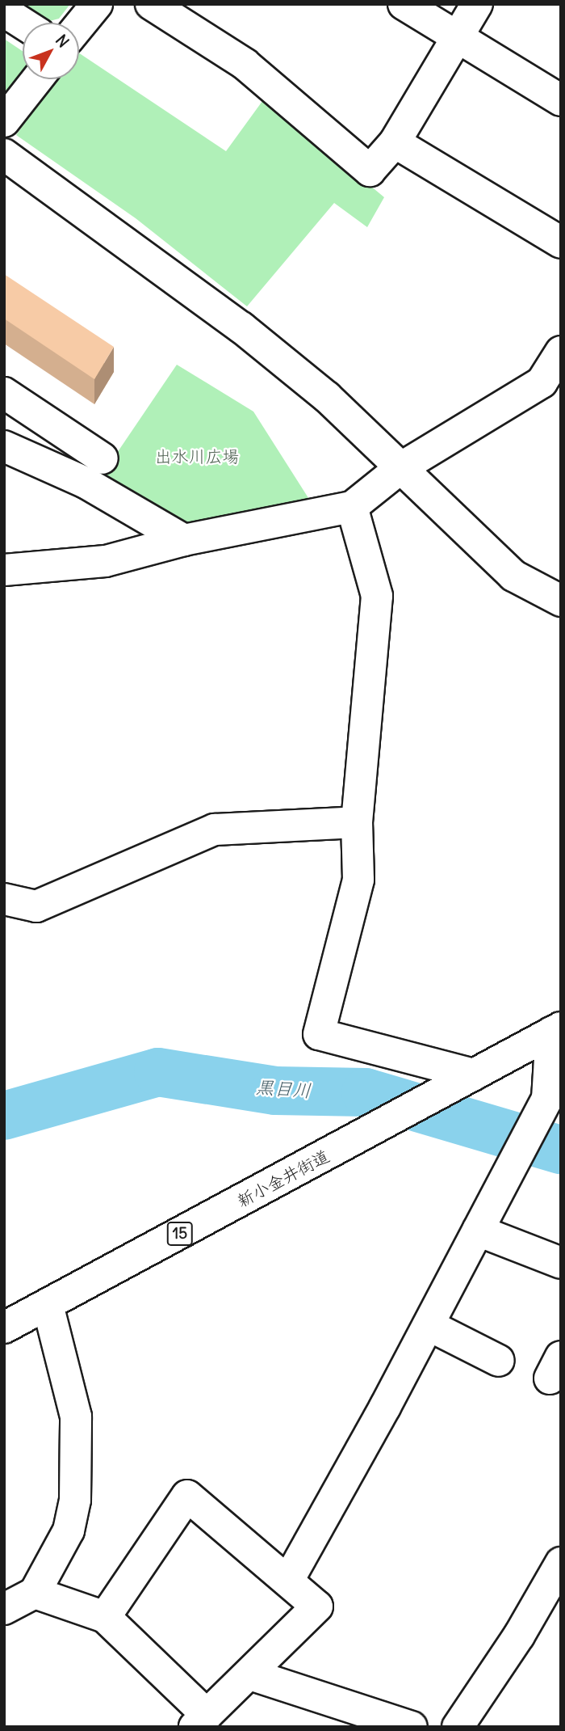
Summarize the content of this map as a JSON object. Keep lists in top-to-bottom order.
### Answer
{
  "streets": {
    "street": ["新小金井街道", "15"]
  },
  "water": ["黒目川"],
  "parks": ["出水川広場"],
  "north": "top right"
}
